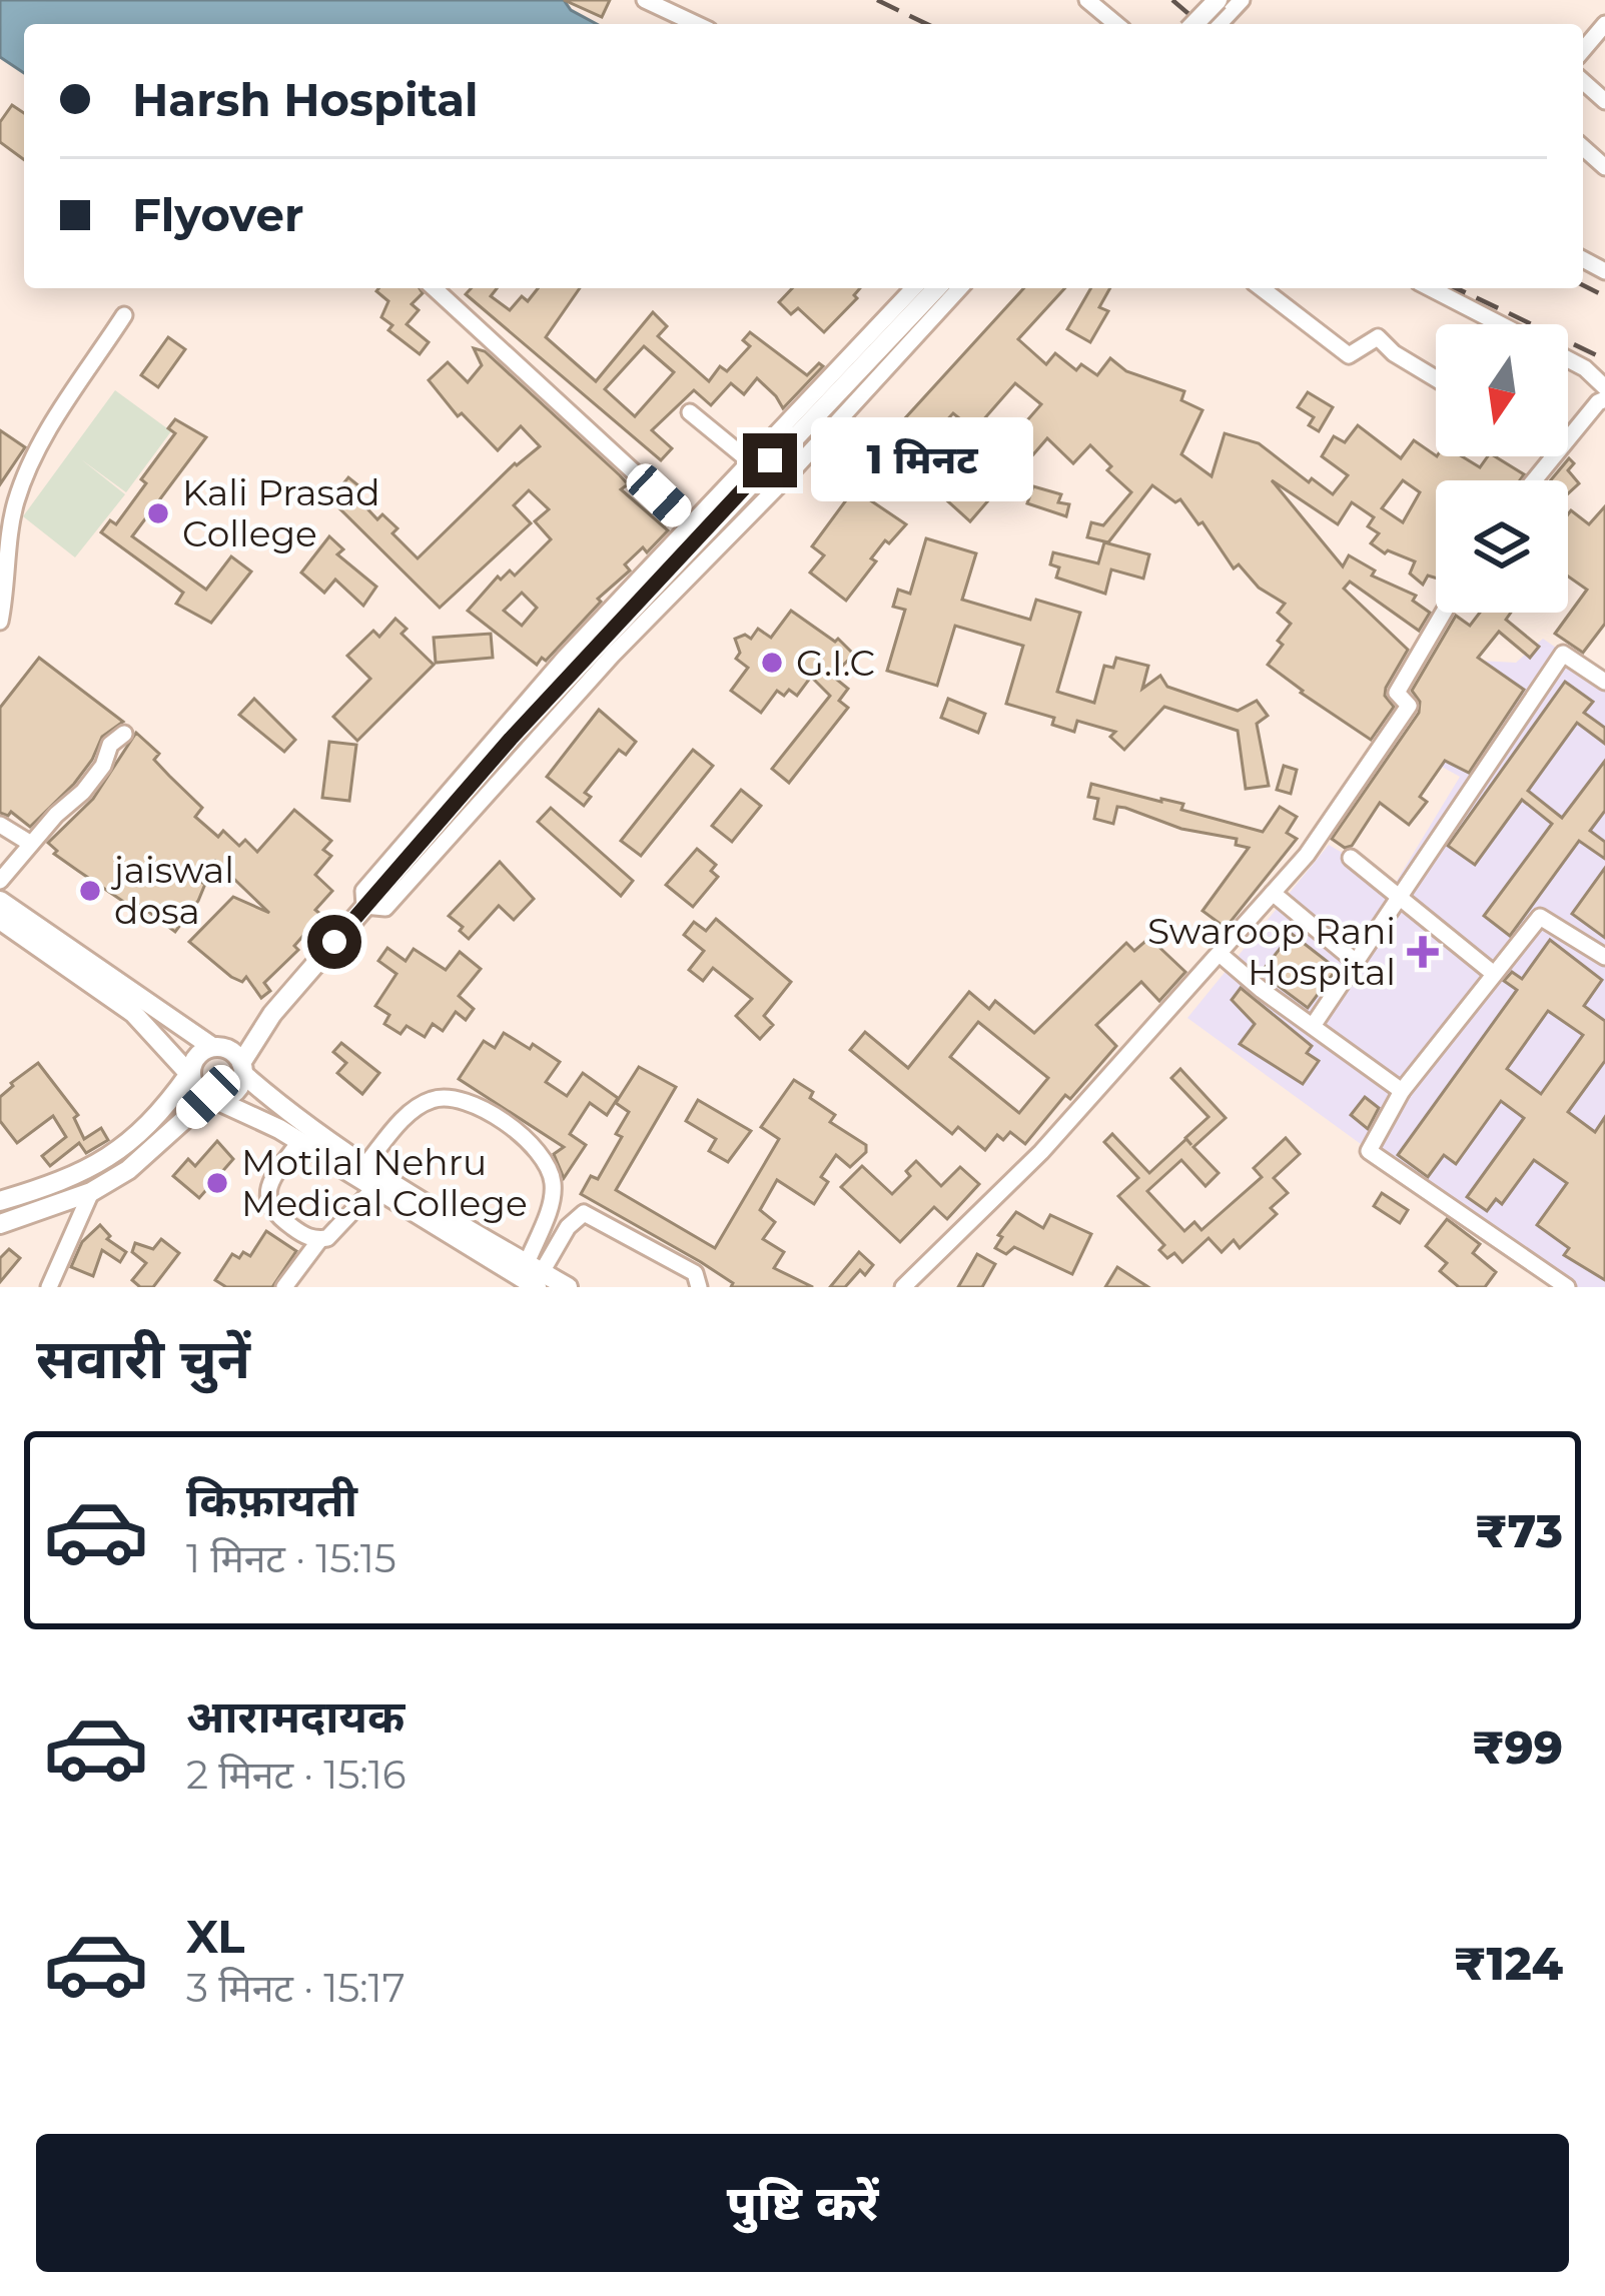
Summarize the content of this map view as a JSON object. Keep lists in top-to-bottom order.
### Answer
{
  "places": {
    "other": [
      "Kali Prasad College",
      "G.I.C",
      "jaiswal dosa",
      "Motilal Nehru Medical College"
    ],
    "health": ["Swaroop Rani Hospital"]
  },
  "north": "bottom",
  "page": {
    "banner": ["Harsh Hospital", "Flyover"],
    "bubble": "1 मिनट",
    "heading": "सवारी चुनें",
    "list": [
      {
        "name": "किफ़ायती",
        "note": "1 मिनट · 15:15",
        "value": "₹73"
      },
      {
        "name": "आरामदायक",
        "note": "2 मिनट · 15:16",
        "value": "₹99"
      },
      {
        "name": "XL",
        "note": "3 मिनट · 15:17",
        "value": "₹124"
      }
    ],
    "buttons": "पुष्टि करें"
  }
}
